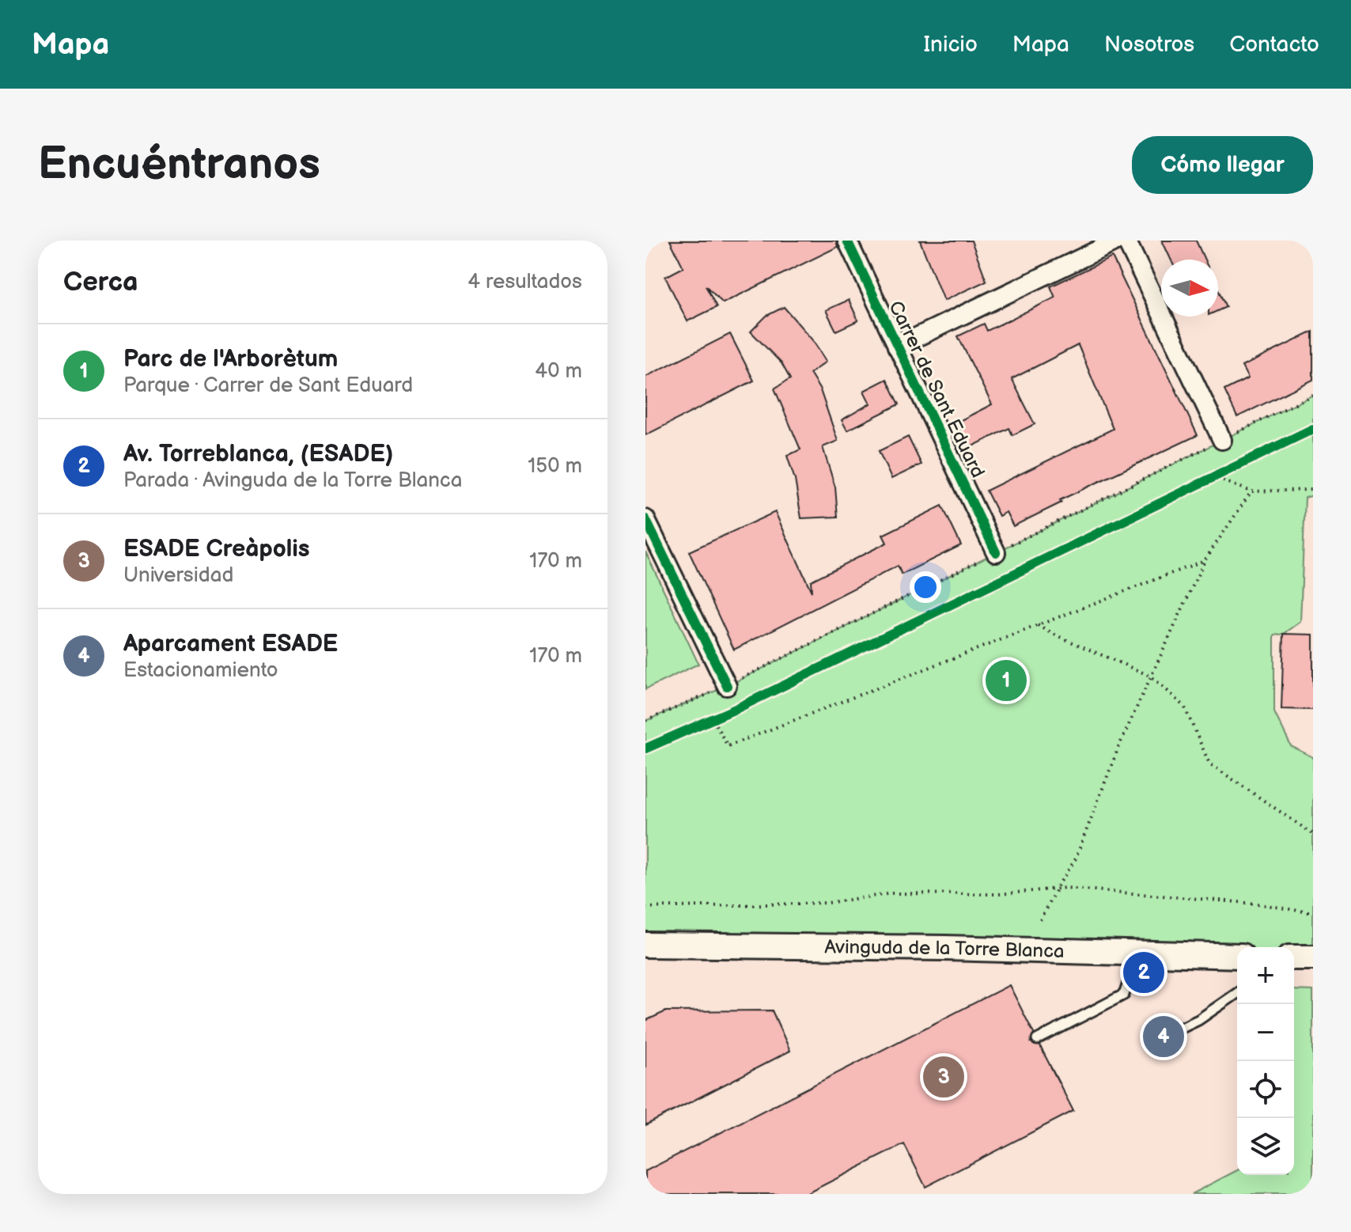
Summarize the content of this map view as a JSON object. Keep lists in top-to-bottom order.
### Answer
{
  "streets": {
    "main road": ["Avinguda de la Torre Blanca"],
    "street": ["Carrer de Sant Eduard"]
  },
  "north": "right",
  "page": {
    "header": "Mapa",
    "nav": [
      "Inicio",
      "Mapa",
      "Nosotros",
      "Contacto"
    ],
    "buttons": "Cómo llegar",
    "title": "Encuéntranos",
    "heading": ["Cerca", "4 resultados"],
    "list": [
      {
        "mark": "1",
        "name": "Parc de l'Arborètum",
        "note": "Parque · Carrer de Sant Eduard",
        "value": "40 m"
      },
      {
        "mark": "2",
        "name": "Av. Torreblanca, (ESADE)",
        "note": "Parada · Avinguda de la Torre Blanca",
        "value": "150 m"
      },
      {
        "mark": "3",
        "name": "ESADE Creàpolis",
        "note": "Universidad",
        "value": "170 m"
      },
      {
        "mark": "4",
        "name": "Aparcament ESADE",
        "note": "Estacionamiento",
        "value": "170 m"
      }
    ],
    "pins": [
      "1",
      "2",
      "4",
      "3"
    ],
    "map_buttons": ["+", "−"]
  }
}
